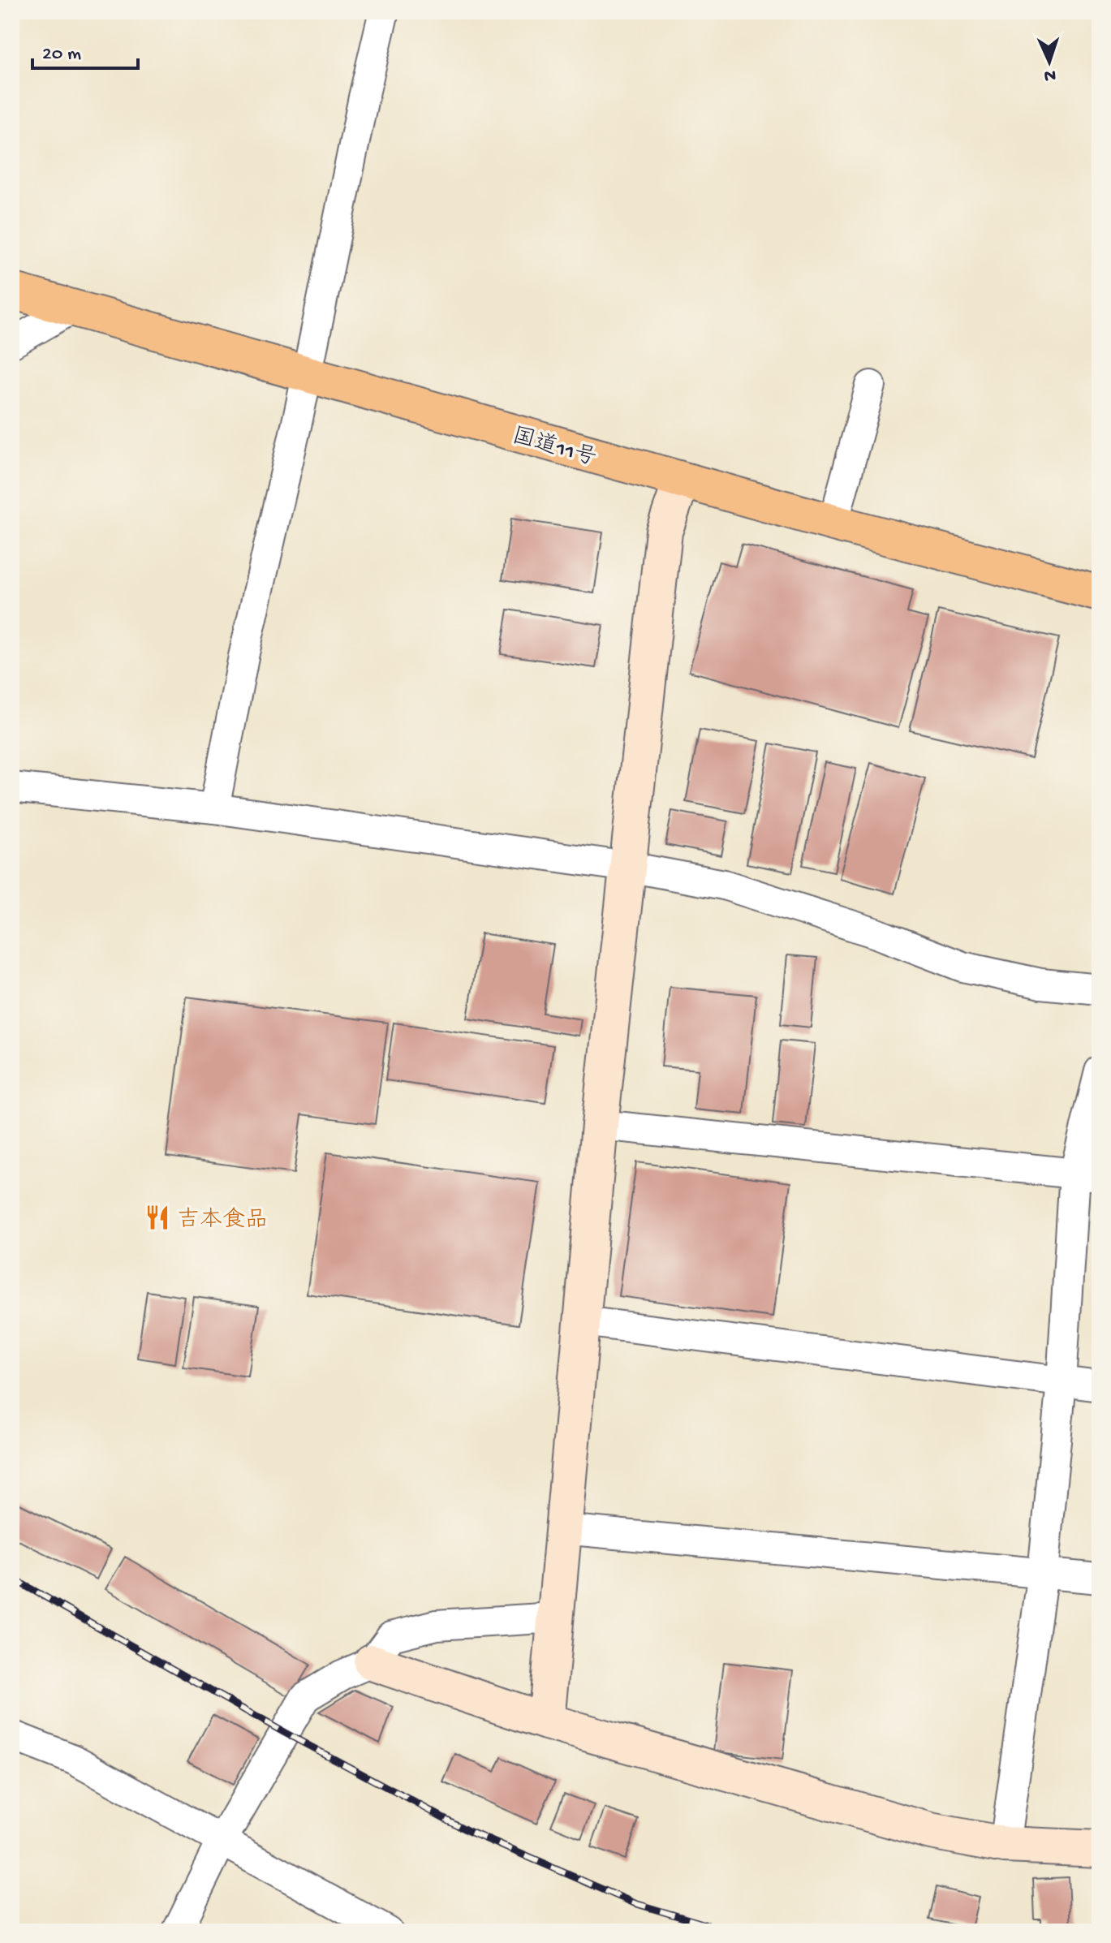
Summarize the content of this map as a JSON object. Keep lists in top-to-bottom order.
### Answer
{
  "streets": {
    "highway": ["国道11号"]
  },
  "places": {
    "restaurant": ["吉本食品"]
  },
  "scale_bar": "20 m",
  "north": "bottom"
}
